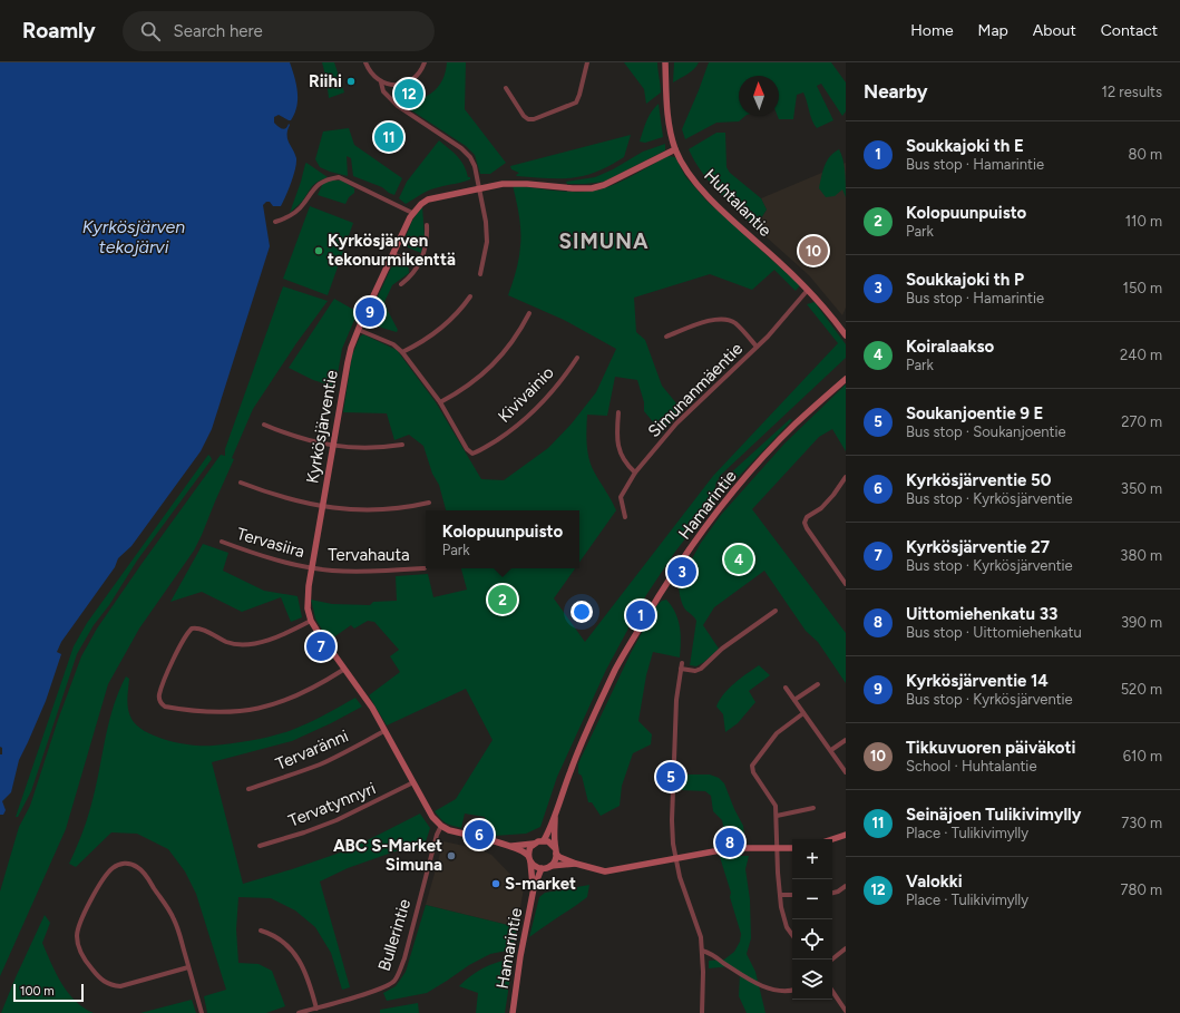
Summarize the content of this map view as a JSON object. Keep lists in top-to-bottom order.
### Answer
{
  "streets": {
    "street": [
      "Huhtalantie",
      "Simunanmäentie",
      "Kivivainio",
      "Kyrkösjärventie",
      "Hamarintie",
      "Tervasiira",
      "Tervahauta",
      "Tervaränni",
      "Tervatynnyri",
      "Bullerintie"
    ]
  },
  "crossings": [
    ["Huhtalantie", "Simunanmäentie"],
    ["Huhtalantie", "Kyrkösjärventie"],
    ["Kyrkösjärventie", "Tervasiira"],
    ["Kyrkösjärventie", "Tervahauta"],
    ["Kyrkösjärventie", "Tervaränni"],
    ["Kyrkösjärventie", "Tervatynnyri"],
    ["Kyrkösjärventie", "Bullerintie"],
    ["Tervasiira", "Tervahauta"]
  ],
  "districts": ["SIMUNA"],
  "water": ["Kyrkösjärven tekojärvi"],
  "places": [
    "Riihi",
    "Kyrkösjärven tekonurmikenttä",
    "ABC S-Market Simuna",
    "S-market"
  ],
  "scale_bar": "100 m",
  "north": "top",
  "page": {
    "header": "Roamly",
    "search": "Search here",
    "nav": [
      "Home",
      "Map",
      "About",
      "Contact"
    ],
    "heading": ["Nearby", "12 results"],
    "pins": [
      "12",
      "11",
      "10",
      "9",
      "4",
      "3",
      "2",
      "1",
      "7",
      "5",
      "6",
      "8"
    ],
    "list": [
      {
        "mark": "1",
        "name": "Soukkajoki th E",
        "note": "Bus stop · Hamarintie",
        "value": "80 m"
      },
      {
        "mark": "2",
        "name": "Kolopuunpuisto",
        "note": "Park",
        "value": "110 m"
      },
      {
        "mark": "3",
        "name": "Soukkajoki th P",
        "note": "Bus stop · Hamarintie",
        "value": "150 m"
      },
      {
        "mark": "4",
        "name": "Koiralaakso",
        "note": "Park",
        "value": "240 m"
      },
      {
        "mark": "5",
        "name": "Soukanjoentie 9 E",
        "note": "Bus stop · Soukanjoentie",
        "value": "270 m"
      },
      {
        "mark": "6",
        "name": "Kyrkösjärventie 50",
        "note": "Bus stop · Kyrkösjärventie",
        "value": "350 m"
      },
      {
        "mark": "7",
        "name": "Kyrkösjärventie 27",
        "note": "Bus stop · Kyrkösjärventie",
        "value": "380 m"
      },
      {
        "mark": "8",
        "name": "Uittomiehenkatu 33",
        "note": "Bus stop · Uittomiehenkatu",
        "value": "390 m"
      },
      {
        "mark": "9",
        "name": "Kyrkösjärventie 14",
        "note": "Bus stop · Kyrkösjärventie",
        "value": "520 m"
      },
      {
        "mark": "10",
        "name": "Tikkuvuoren päiväkoti",
        "note": "School · Huhtalantie",
        "value": "610 m"
      },
      {
        "mark": "11",
        "name": "Seinäjoen Tulikivimylly",
        "note": "Place · Tulikivimylly",
        "value": "730 m"
      },
      {
        "mark": "12",
        "name": "Valokki",
        "note": "Place · Tulikivimylly",
        "value": "780 m"
      }
    ],
    "popup": ["Kolopuunpuisto", "Park"],
    "map_buttons": ["+", "−"],
    "scale": "100 m"
  }
}
